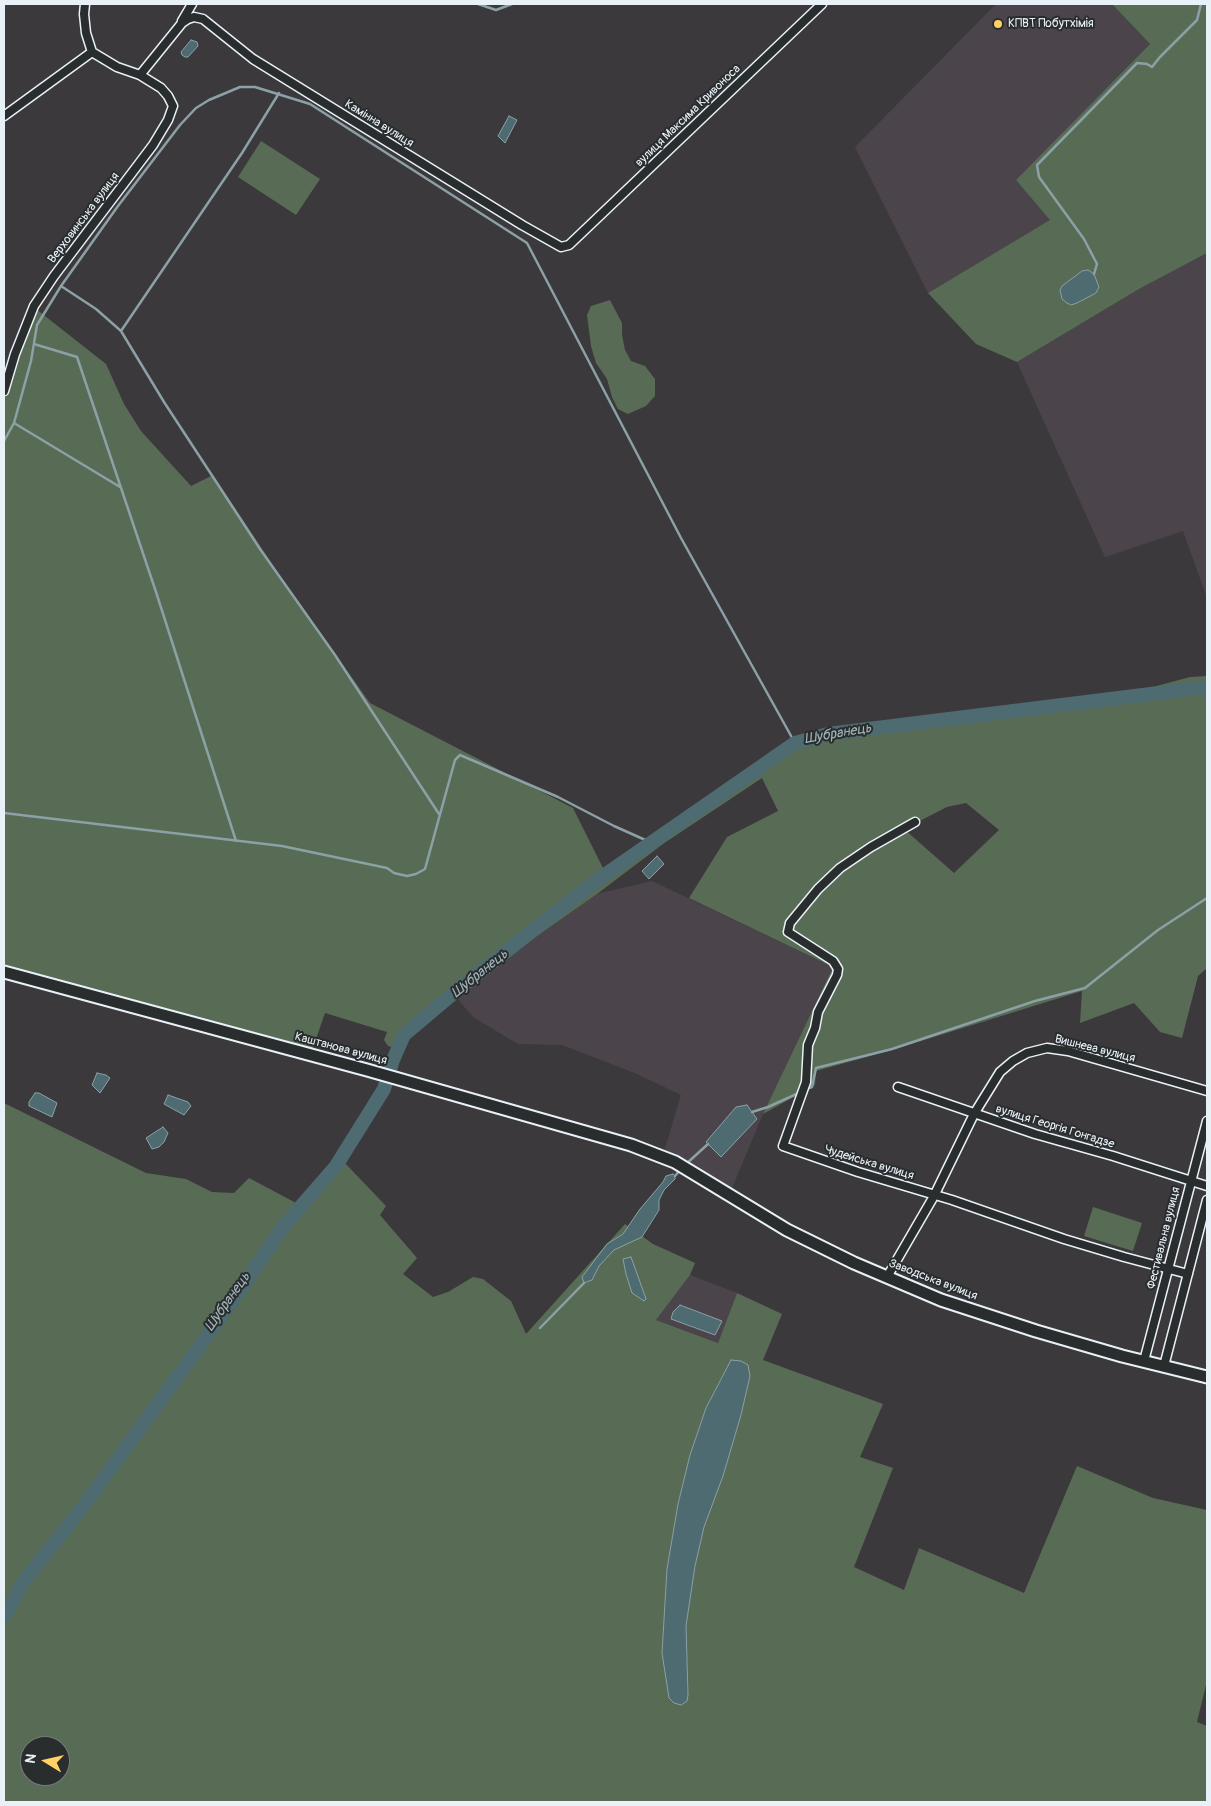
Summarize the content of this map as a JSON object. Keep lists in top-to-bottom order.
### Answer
{
  "streets": {
    "main road": ["Каштанова вулиця", "Заводська вулиця"],
    "street": [
      "вулиця Максима Кривоноса",
      "Камінна вулиця",
      "Верховинська вулиця",
      "Вишнева вулиця",
      "вулиця Георгія Гонгадзе",
      "Чудейська вулиця",
      "Фестивальна вулиця"
    ]
  },
  "crossings": [
    ["вулиця Максима Кривоноса", "Камінна вулиця"],
    ["Каштанова вулиця", "Заводська вулиця"],
    ["Вишнева вулиця", "вулиця Георгія Гонгадзе"],
    ["Вишнева вулиця", "Чудейська вулиця"],
    ["Вишнева вулиця", "Заводська вулиця"],
    ["вулиця Георгія Гонгадзе", "Фестивальна вулиця"],
    ["Чудейська вулиця", "Фестивальна вулиця"],
    ["Фестивальна вулиця", "Заводська вулиця"]
  ],
  "water": ["Шубранець"],
  "places": ["КПВТ Побутхімія"],
  "north": "left"
}
